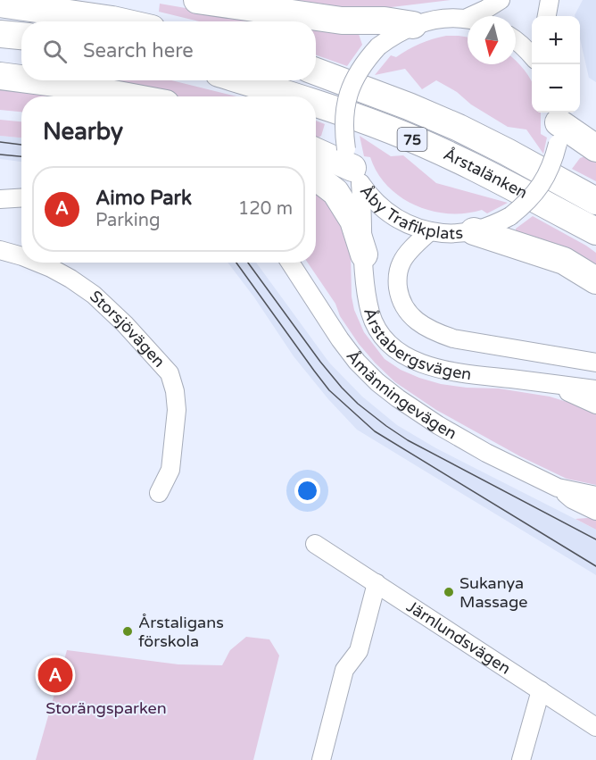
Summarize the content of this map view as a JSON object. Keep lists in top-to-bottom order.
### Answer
{
  "streets": {
    "highway": ["75", "Årstalänken"],
    "street": [
      "Åby Trafikplats",
      "Storsjövägen",
      "Årstabergsvägen",
      "Åmänningevägen",
      "Järnlundsvägen"
    ]
  },
  "crossings": [
    ["Åby Trafikplats", "Årstabergsvägen"]
  ],
  "parks": ["Storängsparken"],
  "places": ["Sukanya Massage", "Årstaligans förskola"],
  "north": "bottom",
  "page": {
    "map_buttons": ["+", "−"],
    "search": "Search here",
    "heading": "Nearby",
    "list": [
      {
        "mark": "A",
        "name": "Aimo Park",
        "note": "Parking",
        "value": "120 m"
      }
    ],
    "pins": "A"
  }
}
